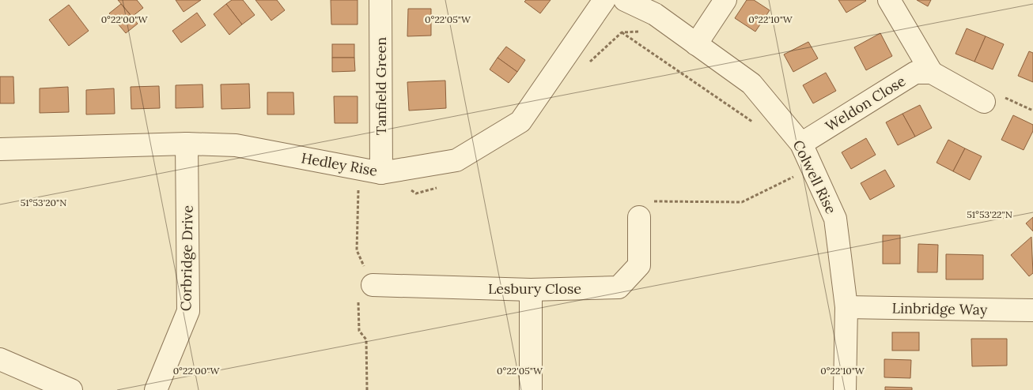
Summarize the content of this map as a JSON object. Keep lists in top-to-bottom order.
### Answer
{
  "streets": {
    "street": [
      "Tanfield Green",
      "Weldon Close",
      "Hedley Rise",
      "Colwell Rise",
      "Corbridge Drive",
      "Lesbury Close",
      "Linbridge Way"
    ]
  },
  "crossings": [
    ["Tanfield Green", "Hedley Rise"],
    ["Weldon Close", "Colwell Rise"],
    ["Hedley Rise", "Corbridge Drive"],
    ["Colwell Rise", "Linbridge Way"]
  ],
  "coordinates": [
    "0°22'00\"W",
    "0°22'05\"W",
    "0°22'10\"W",
    "51°53'20\"N",
    "51°53'22\"N"
  ]
}
